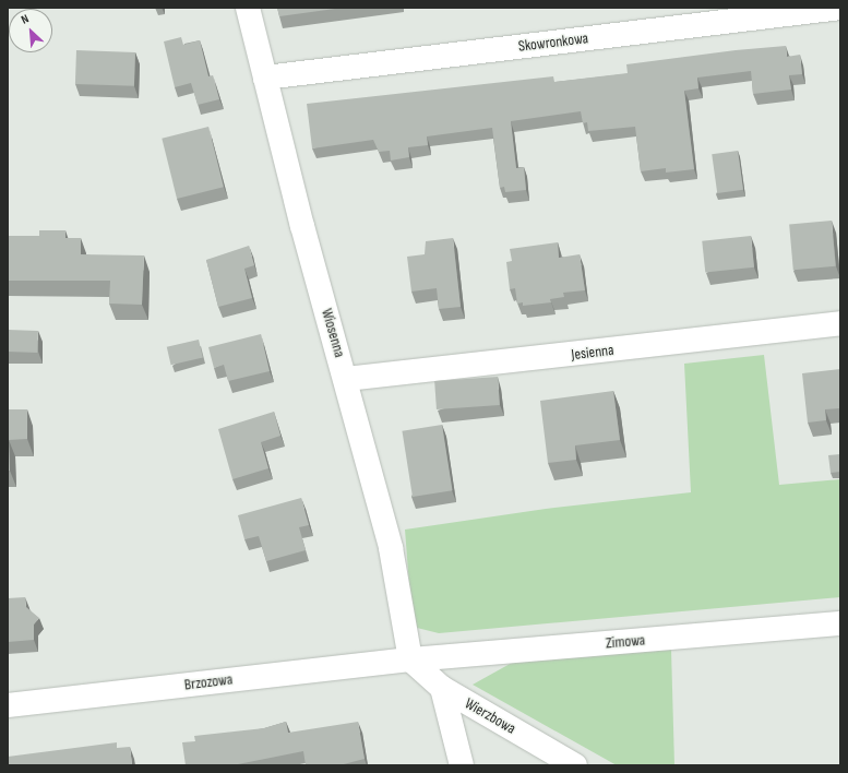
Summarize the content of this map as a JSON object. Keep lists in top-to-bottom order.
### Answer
{
  "streets": {
    "street": [
      "Skowronkowa",
      "Wiosenna",
      "Jesienna",
      "Zimowa",
      "Brzozowa",
      "Wierzbowa"
    ]
  },
  "crossings": [
    ["Skowronkowa", "Wiosenna"],
    ["Wiosenna", "Jesienna"],
    ["Wiosenna", "Zimowa"],
    ["Wiosenna", "Brzozowa"],
    ["Wiosenna", "Wierzbowa"],
    ["Zimowa", "Brzozowa"],
    ["Zimowa", "Wierzbowa"],
    ["Brzozowa", "Wierzbowa"]
  ],
  "north": "top left"
}
